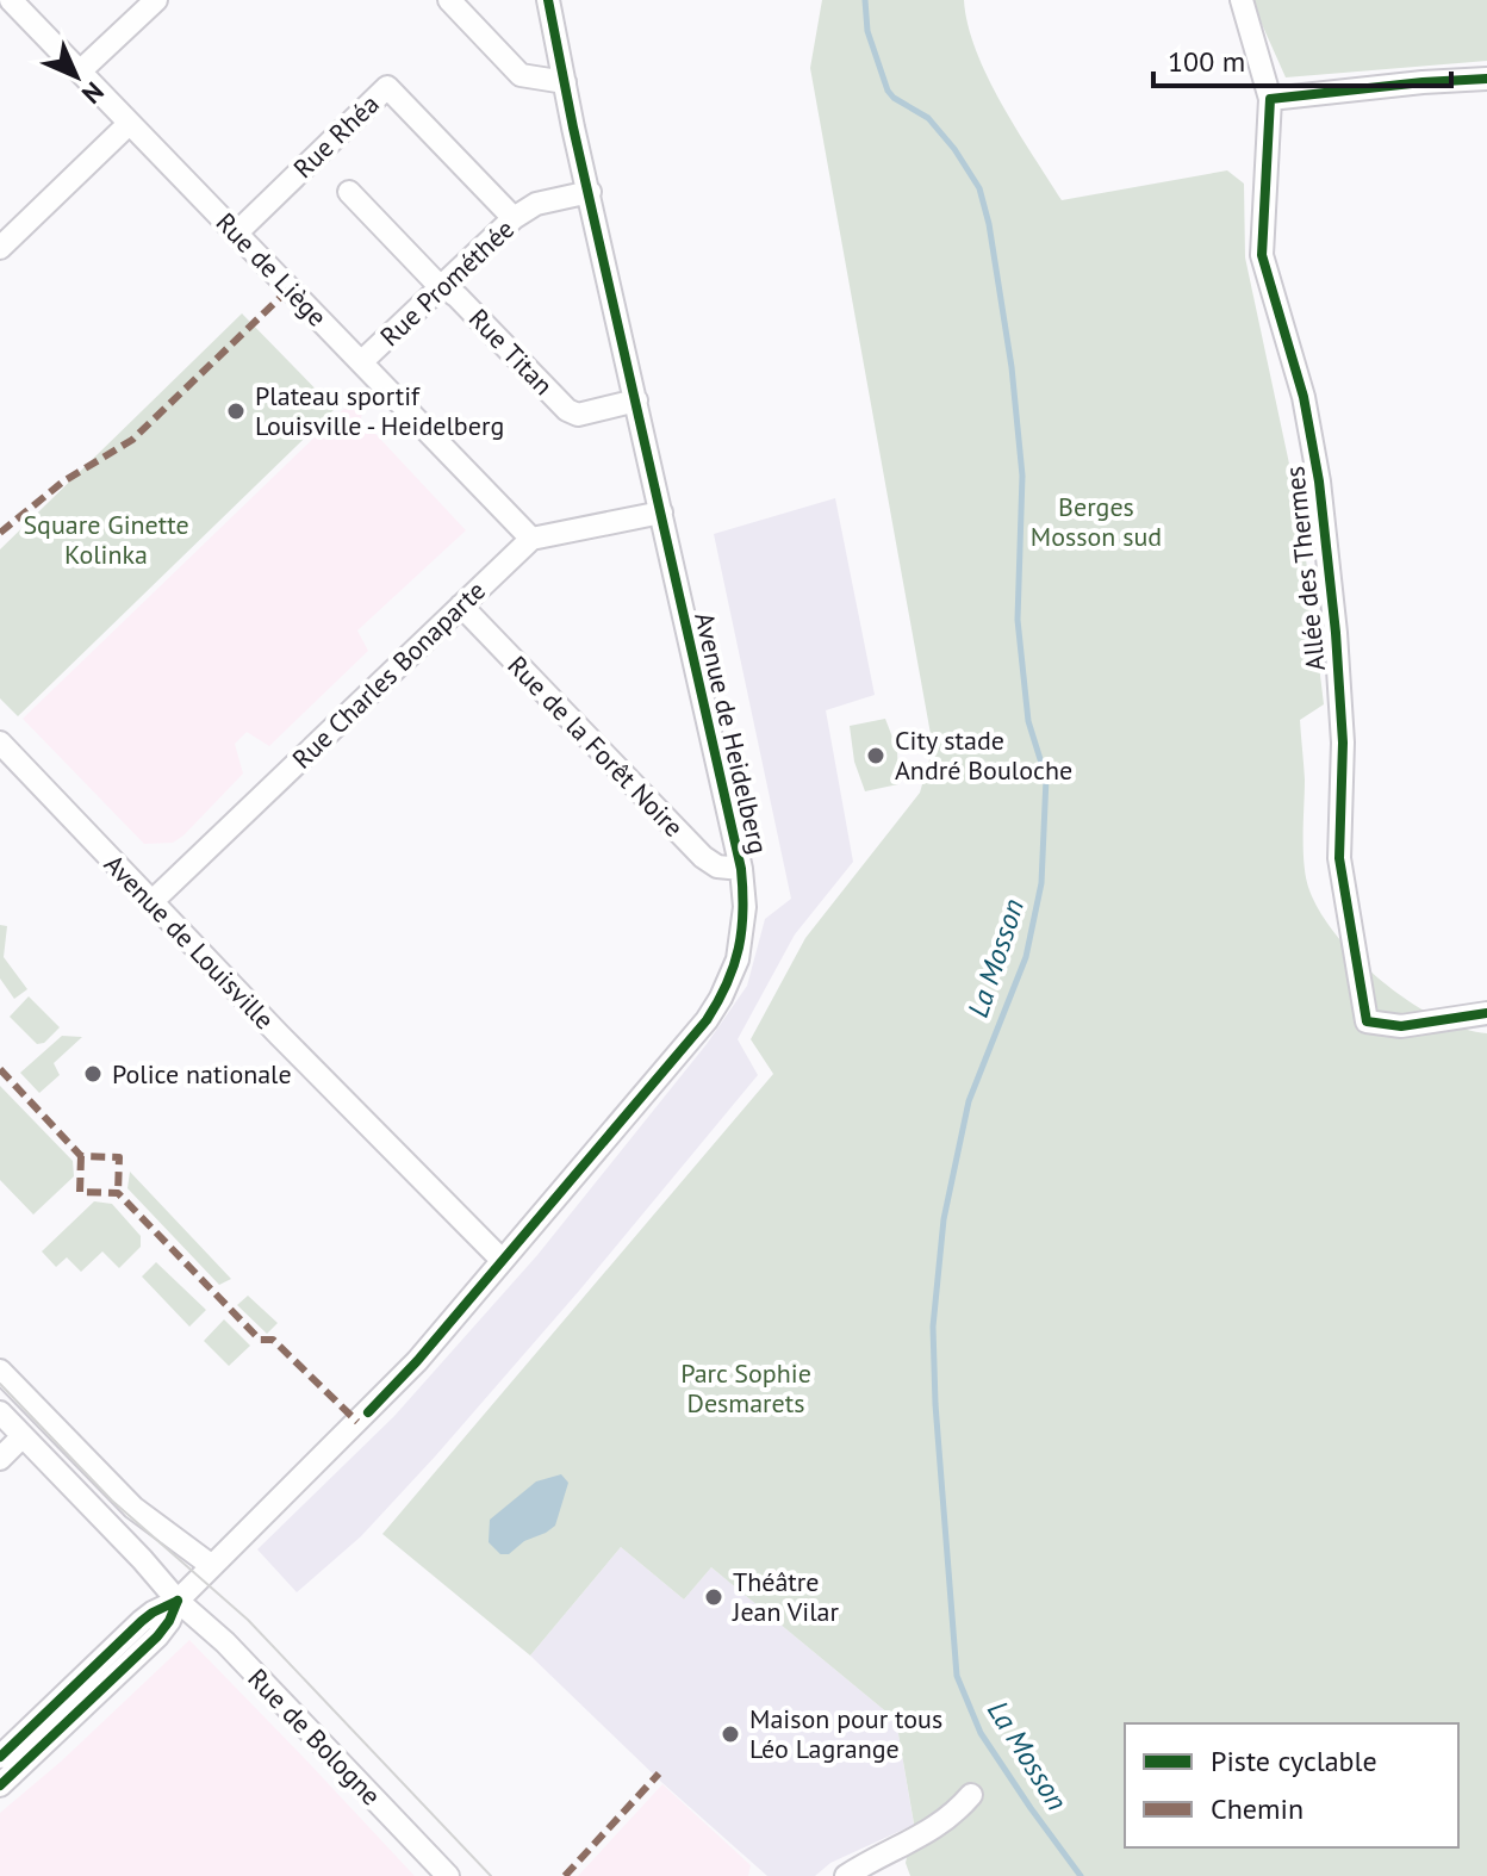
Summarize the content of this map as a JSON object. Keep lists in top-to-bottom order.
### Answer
{
  "streets": {
    "street": [
      "Rue Rhéa",
      "Rue de Liège",
      "Rue Prométhée",
      "Rue Titan",
      "Allée des Thermes",
      "Rue Charles Bonaparte",
      "Avenue de Heidelberg",
      "Rue de la Forêt Noire",
      "Avenue de Louisville",
      "Rue de Bologne"
    ]
  },
  "crossings": [
    ["Rue Rhéa", "Rue de Liège"],
    ["Rue Rhéa", "Rue Prométhée"],
    ["Rue de Liège", "Rue Prométhée"],
    ["Rue de Liège", "Rue Charles Bonaparte"],
    ["Rue Prométhée", "Rue Titan"],
    ["Rue Prométhée", "Avenue de Heidelberg"],
    ["Rue Titan", "Avenue de Heidelberg"],
    ["Rue Charles Bonaparte", "Rue de la Forêt Noire"],
    ["Rue Charles Bonaparte", "Avenue de Louisville"],
    ["Avenue de Heidelberg", "Rue de la Forêt Noire"],
    ["Avenue de Heidelberg", "Avenue de Louisville"],
    ["Avenue de Heidelberg", "Rue de Bologne"]
  ],
  "water": ["La Mosson"],
  "parks": ["Berges Mosson sud", "Square Ginette Kolinka", "Parc Sophie Desmarets"],
  "places": [
    "Plateau sportif Louisville - Heidelberg",
    "City stade André Bouloche",
    "Police nationale",
    "Théâtre Jean Vilar",
    "Maison pour tous Léo Lagrange"
  ],
  "legend": ["Piste cyclable", "Chemin"],
  "scale_bar": "100 m",
  "north": "bottom right"
}
